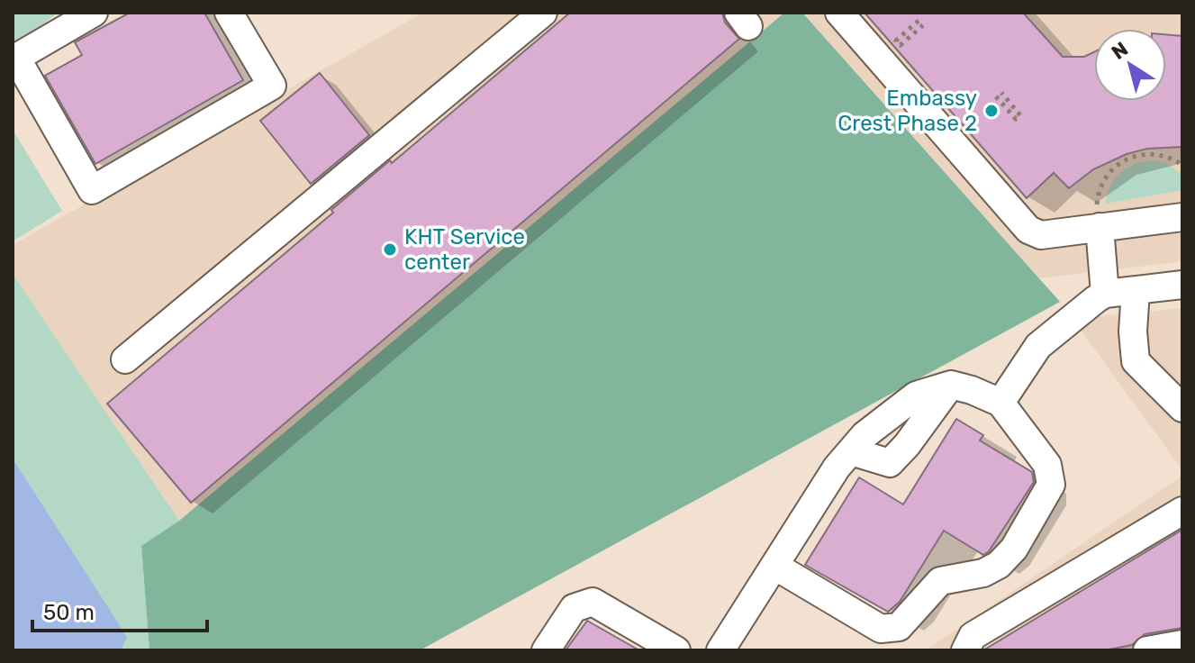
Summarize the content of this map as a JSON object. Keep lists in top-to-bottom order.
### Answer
{
  "places": ["Embassy Crest Phase 2", "KHT Service center"],
  "scale_bar": "50 m",
  "north": "top left"
}
